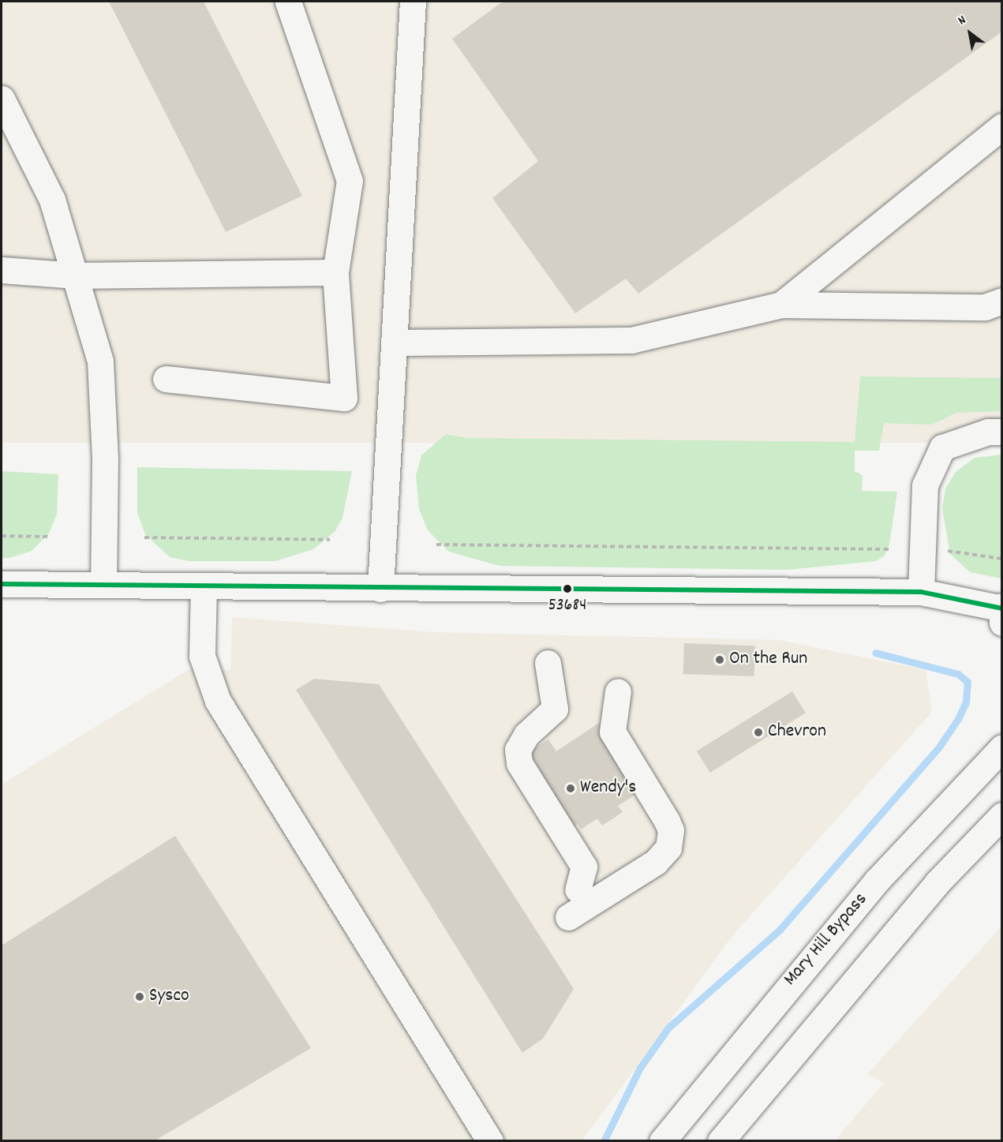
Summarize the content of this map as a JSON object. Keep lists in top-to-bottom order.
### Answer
{
  "streets": {
    "main road": ["Mary Hill Bypass"]
  },
  "places": [
    "53684",
    "On the Run",
    "Chevron",
    "Wendy's",
    "Sysco"
  ],
  "north": "top left"
}
